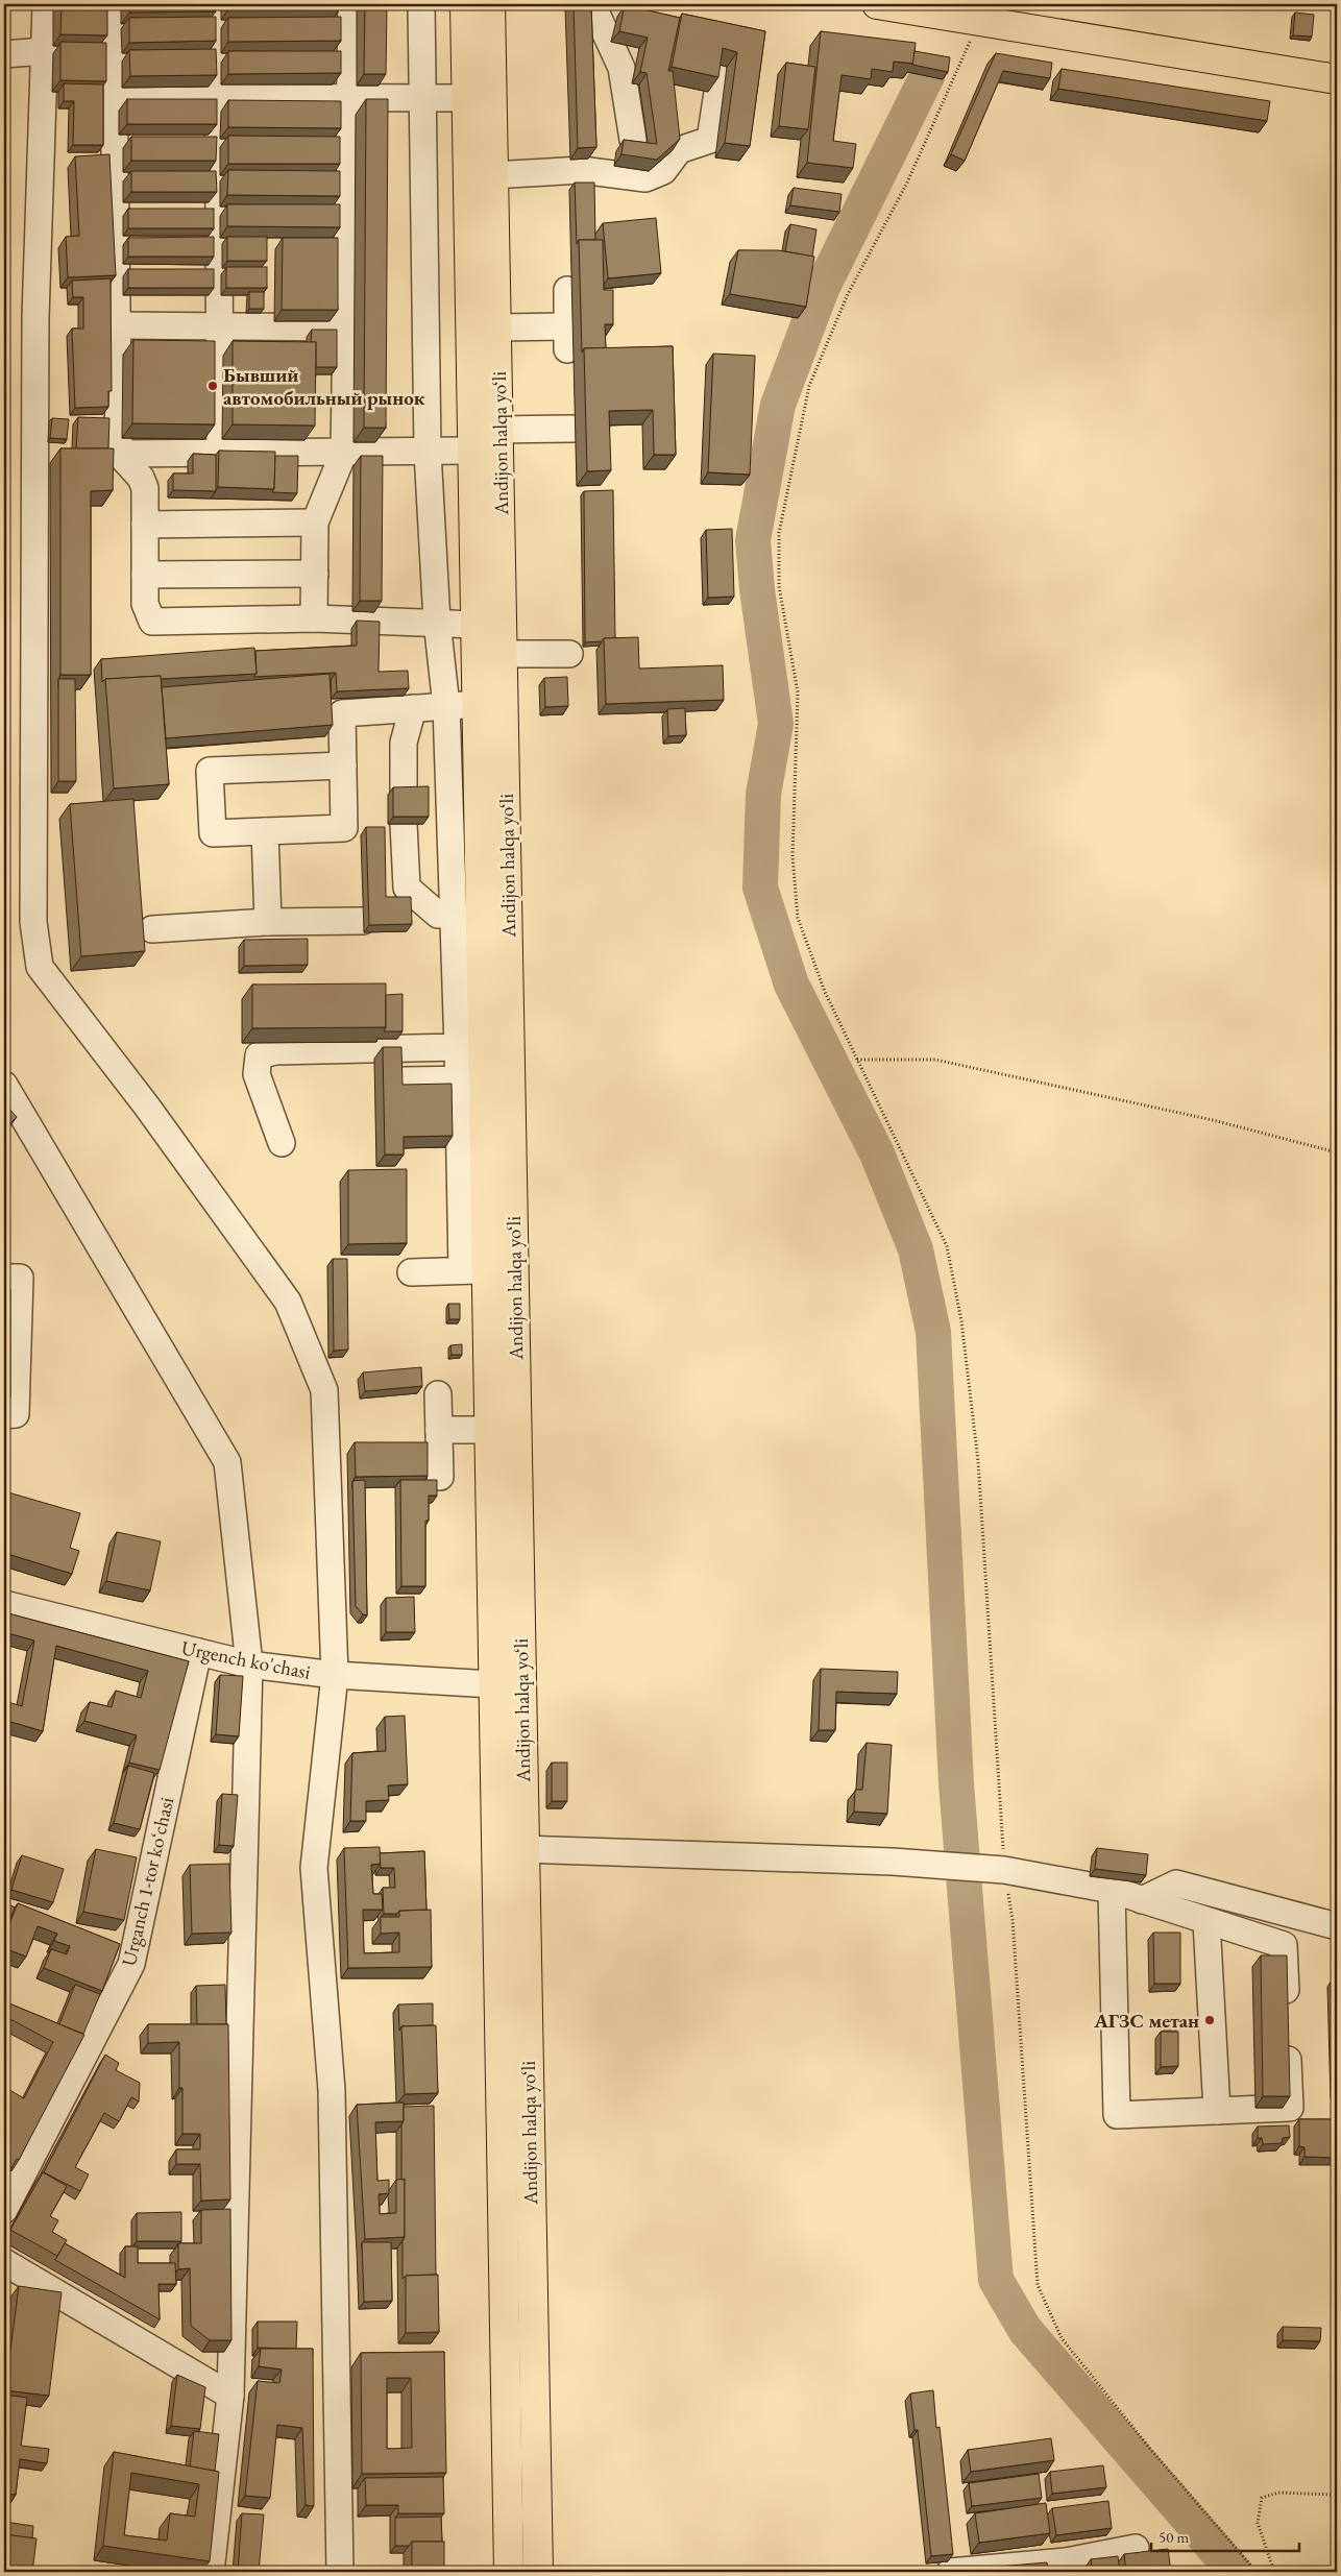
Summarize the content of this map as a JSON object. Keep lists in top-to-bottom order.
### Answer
{
  "streets": {
    "main road": ["Andijon halqa yo‘li"],
    "street": ["Urgench ko'chasi", "Urganch 1-tor koʻchasi"]
  },
  "crossings": [
    ["Andijon halqa yo‘li", "Urgench ko'chasi"],
    ["Urgench ko'chasi", "Urganch 1-tor koʻchasi"]
  ],
  "places": ["Бывший автомобильный рынок", "АГЗС метан"],
  "scale_bar": "50 m"
}
